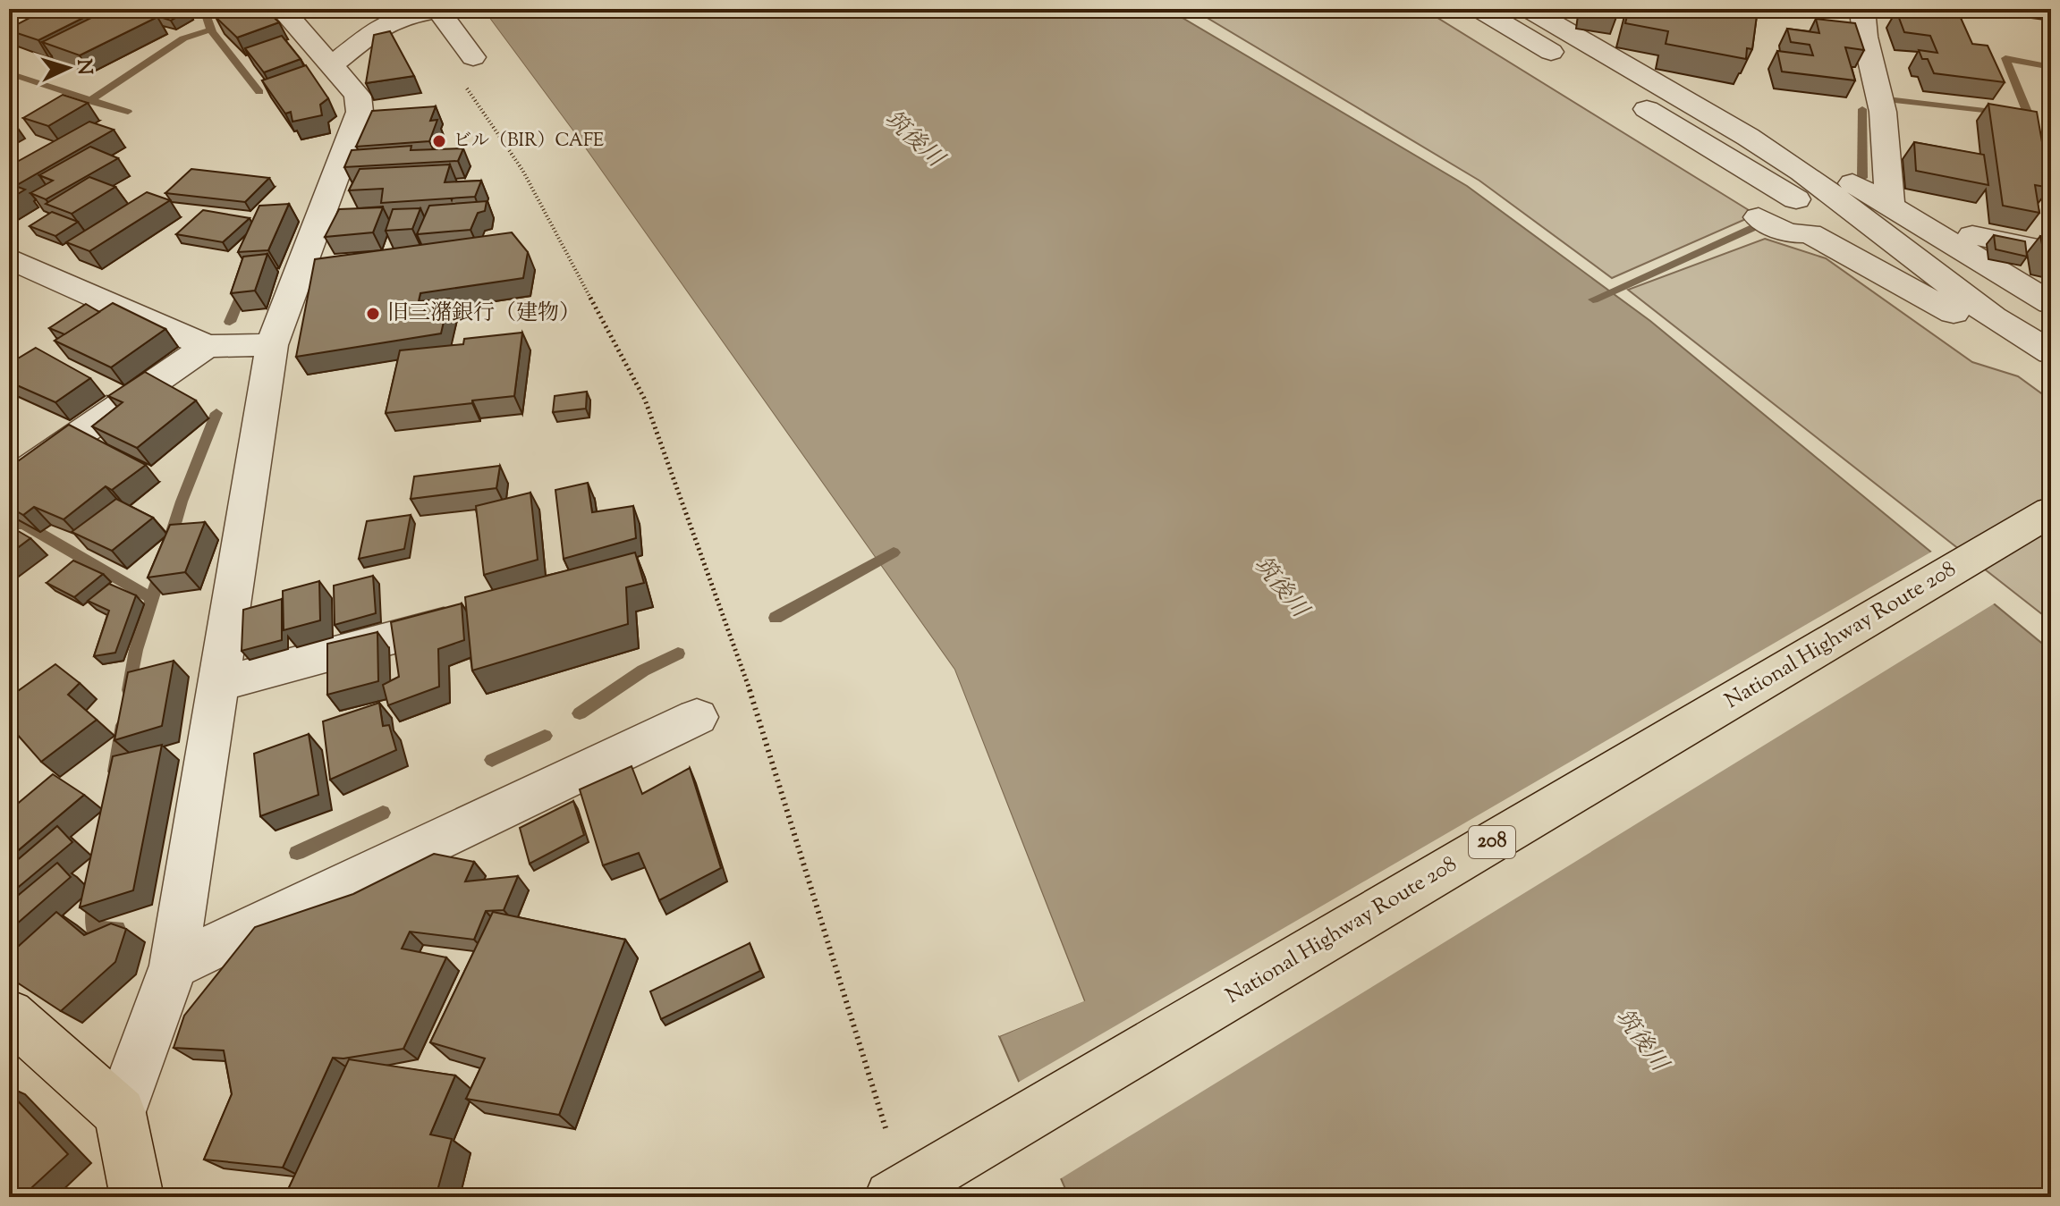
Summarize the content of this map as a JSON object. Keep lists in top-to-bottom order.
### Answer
{
  "streets": {
    "main road": ["National Highway Route 208", "208"]
  },
  "water": ["筑後川"],
  "places": ["ビル（BIR）CAFE", "旧三潴銀行（建物）"],
  "north": "right"
}
